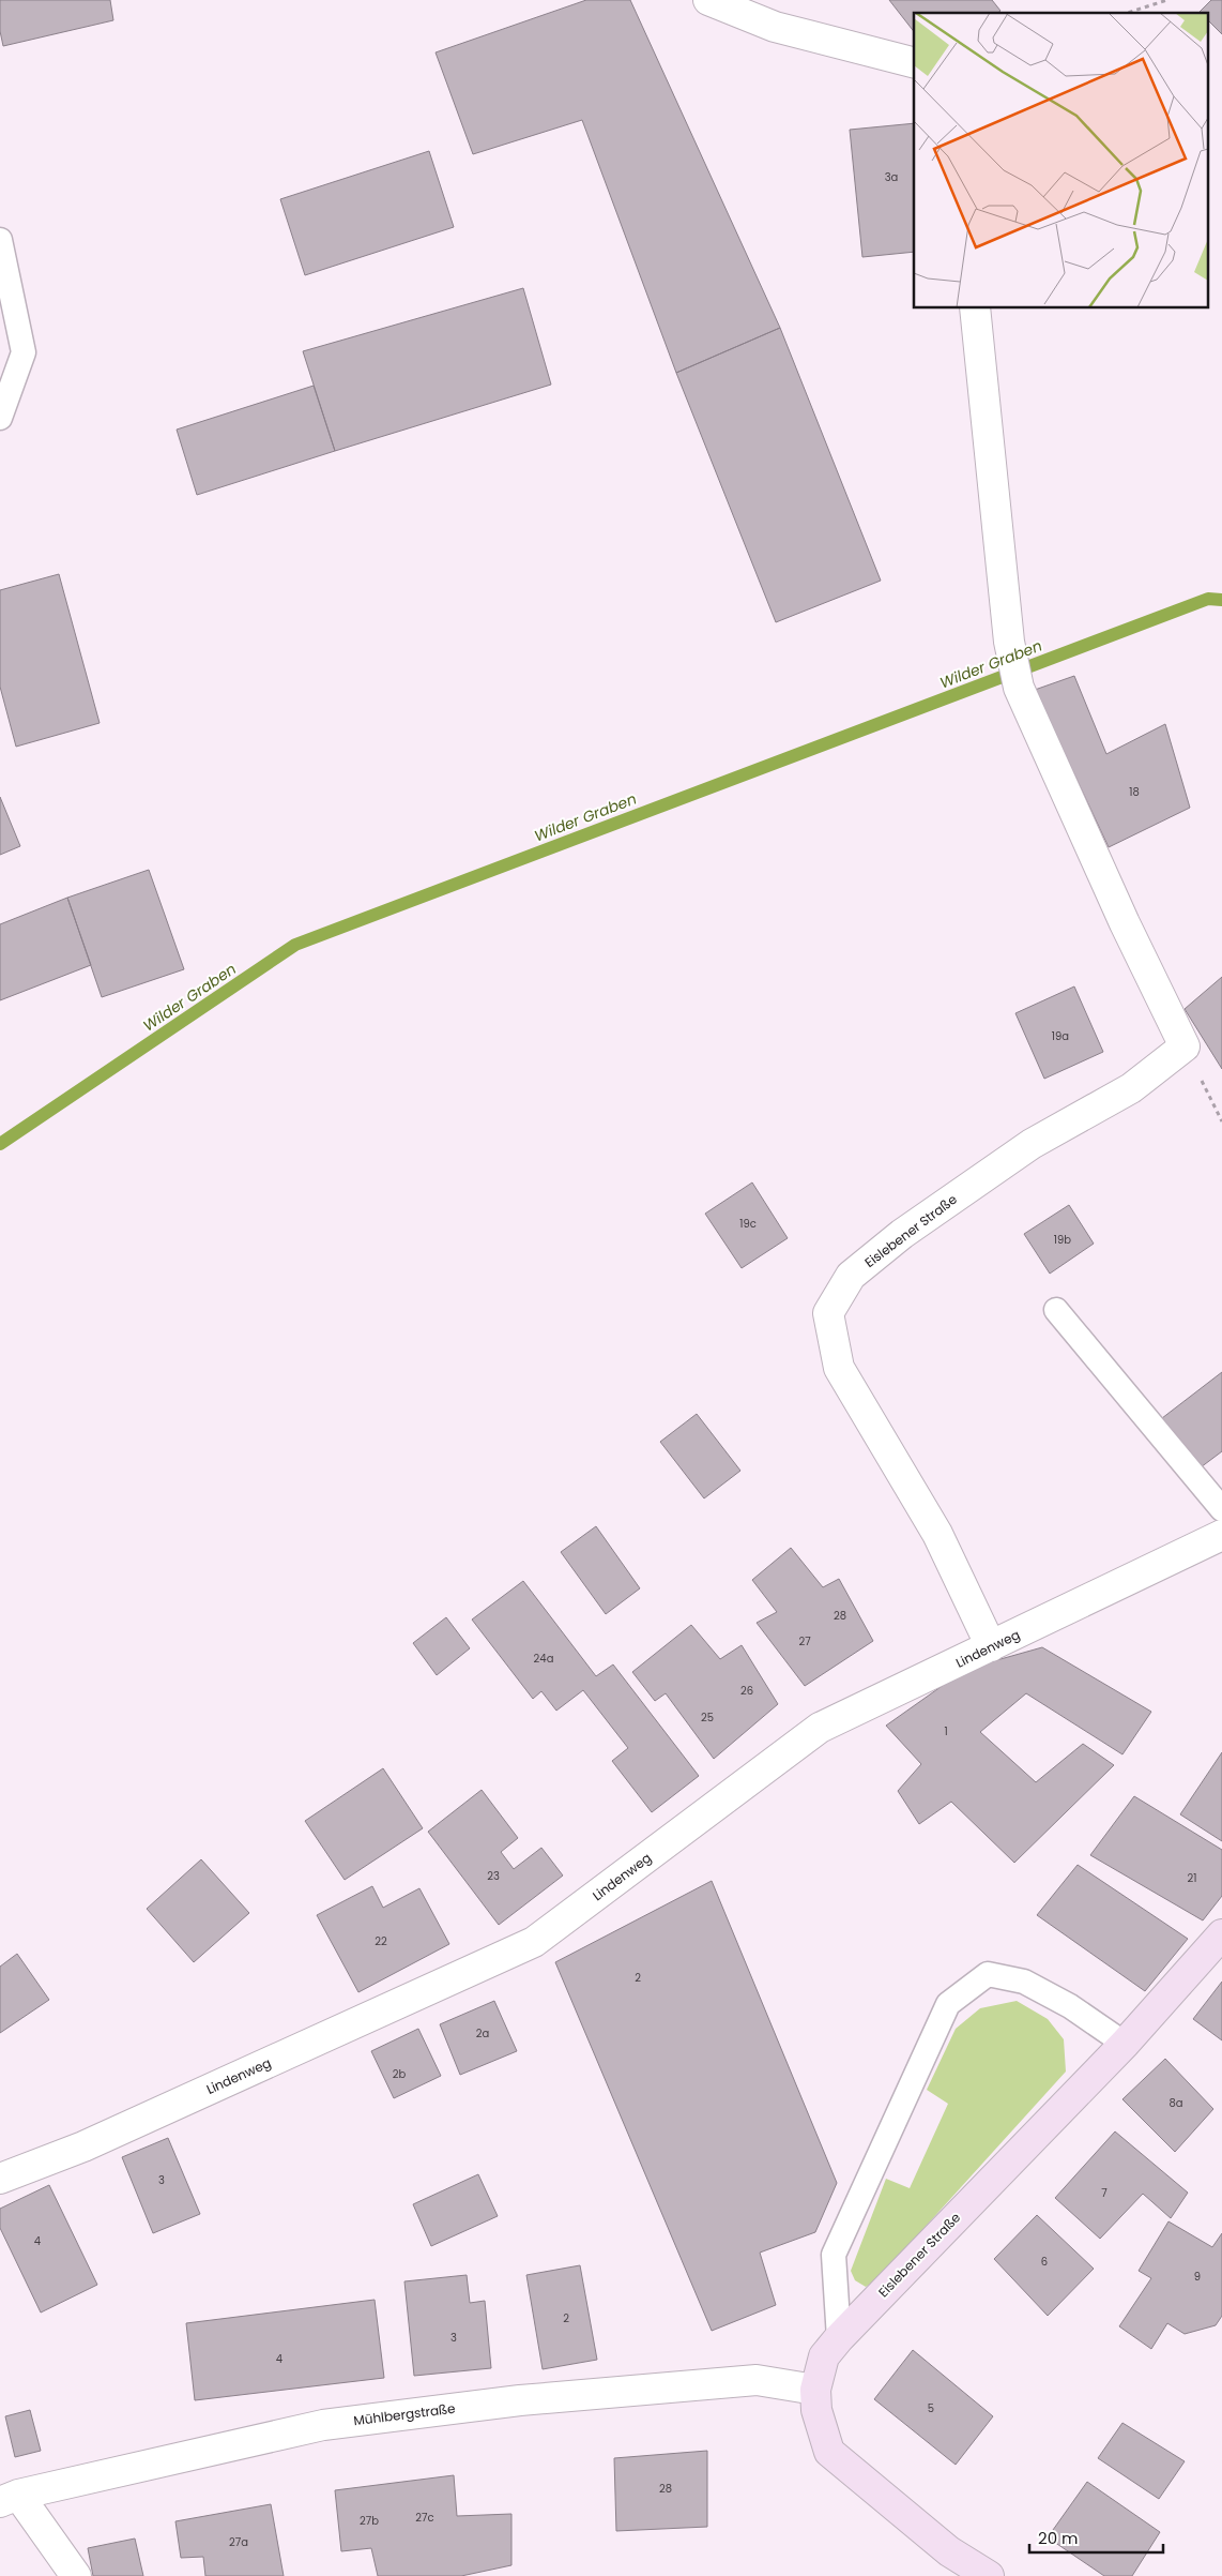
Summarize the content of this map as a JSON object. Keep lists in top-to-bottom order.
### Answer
{
  "streets": {
    "main road": ["Eislebener Straße"],
    "street": ["Lindenweg", "Mühlbergstraße"]
  },
  "crossings": [
    ["Eislebener Straße", "Lindenweg"],
    ["Eislebener Straße", "Mühlbergstraße"]
  ],
  "water": ["Wilder Graben"],
  "house_numbers": [
    "3a",
    "18",
    "19a",
    "19c",
    "19b",
    "28",
    "27",
    "24a",
    "26",
    "25",
    "1",
    "23",
    "21",
    "22",
    "2",
    "2a",
    "2b",
    "8a",
    "3",
    "7",
    "4",
    "6",
    "9",
    "2",
    "3",
    "4",
    "5",
    "28",
    "27c",
    "27b",
    "27a"
  ],
  "scale_bar": "20 m"
}
